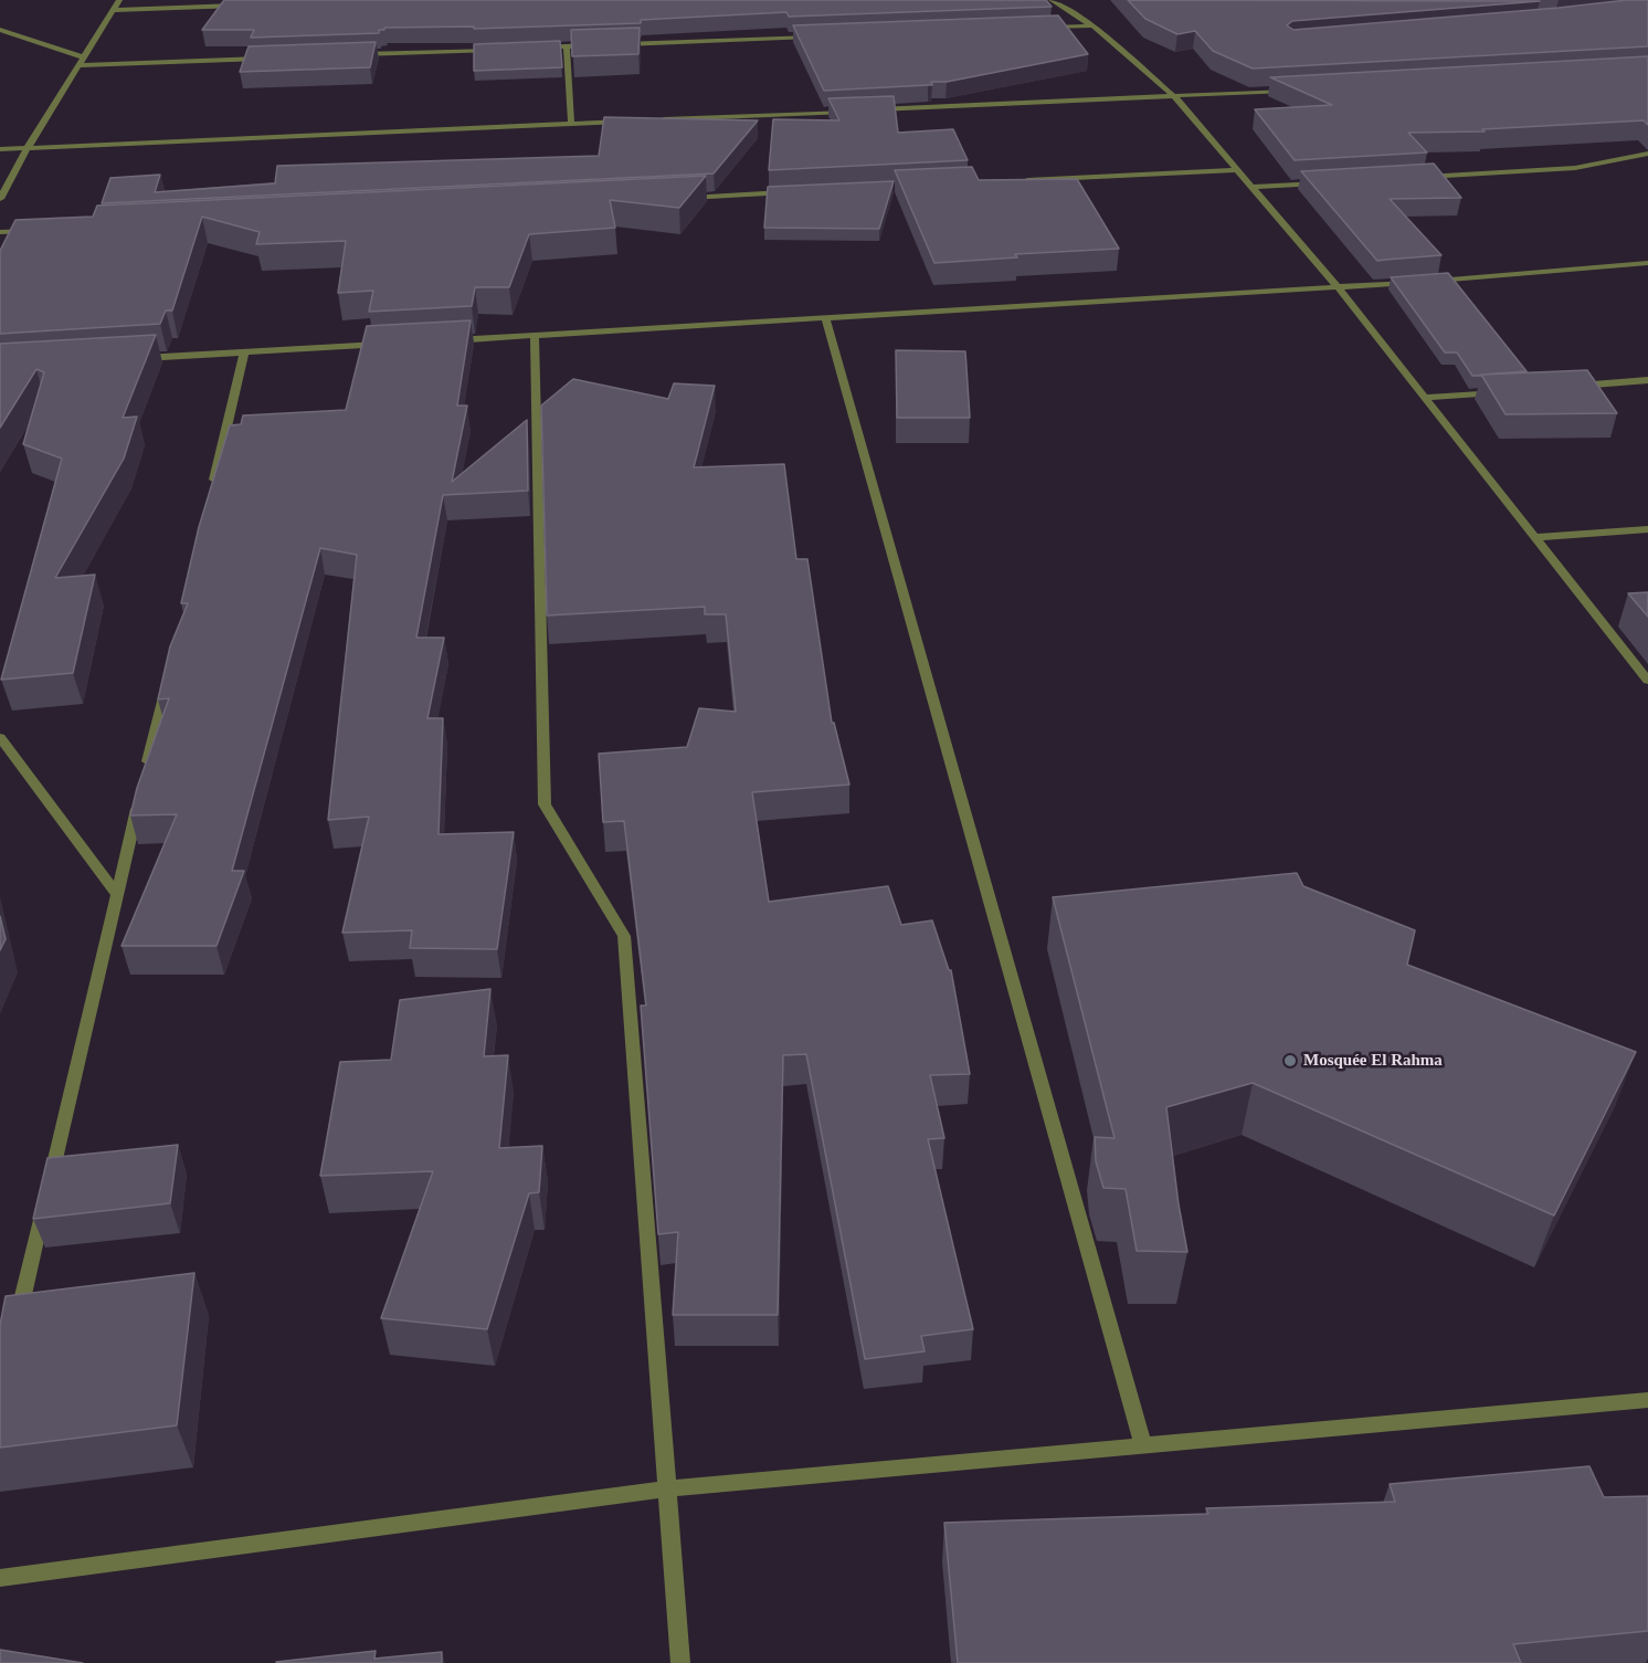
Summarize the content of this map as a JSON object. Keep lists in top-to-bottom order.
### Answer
{
  "places": ["Mosquée El Rahma"]
}
